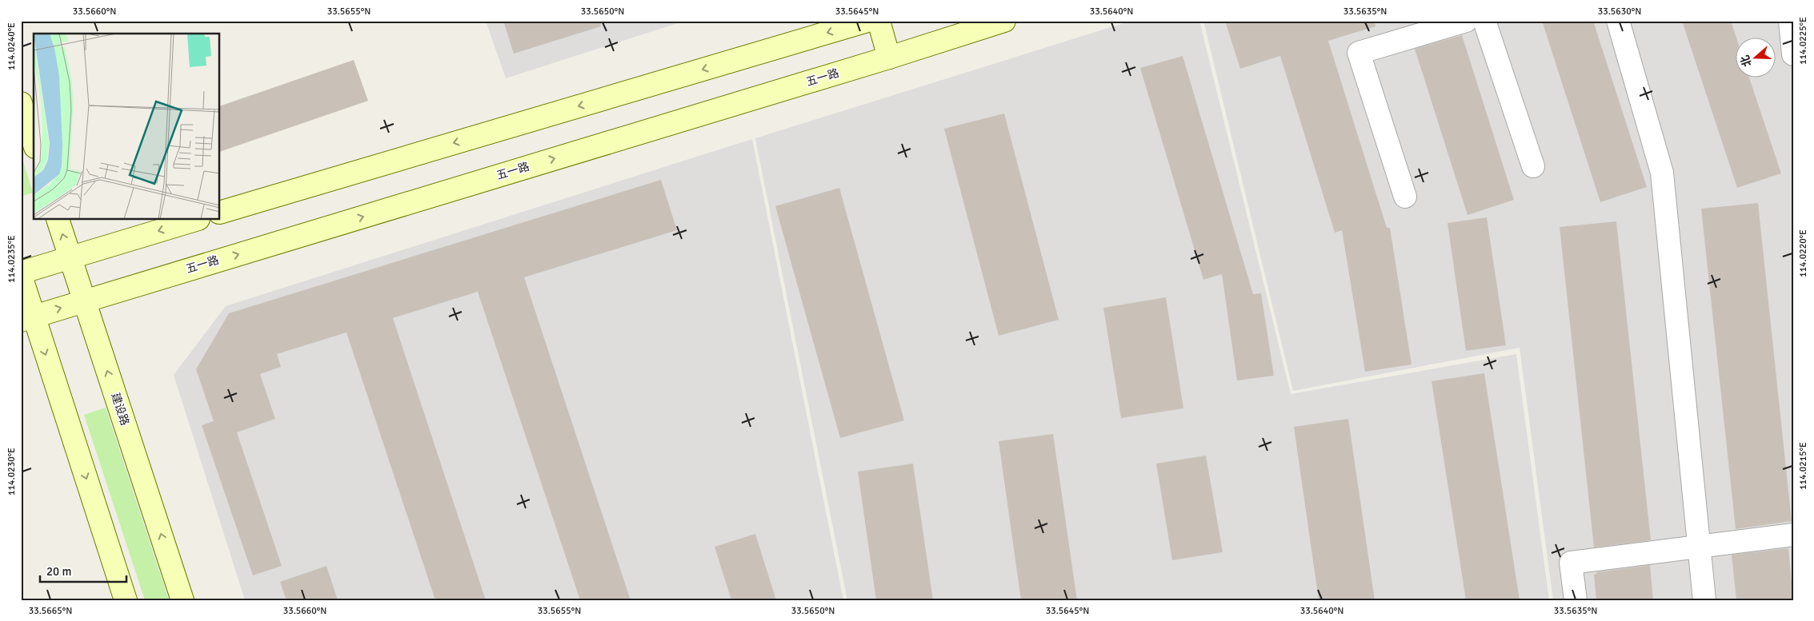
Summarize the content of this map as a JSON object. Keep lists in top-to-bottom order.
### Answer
{
  "streets": {
    "street": ["五一路", "建设路"]
  },
  "crossings": [
    ["五一路", "建设路"]
  ],
  "scale_bar": "20 m",
  "north": "left",
  "coordinates": [
    "33.5660°N",
    "33.5655°N",
    "33.5650°N",
    "33.5645°N",
    "33.5640°N",
    "33.5635°N",
    "33.5630°N",
    "114.0225°E",
    "114.0240°E",
    "114.0220°E",
    "114.0235°E",
    "114.0215°E",
    "114.0230°E",
    "33.5665°N"
  ]
}
